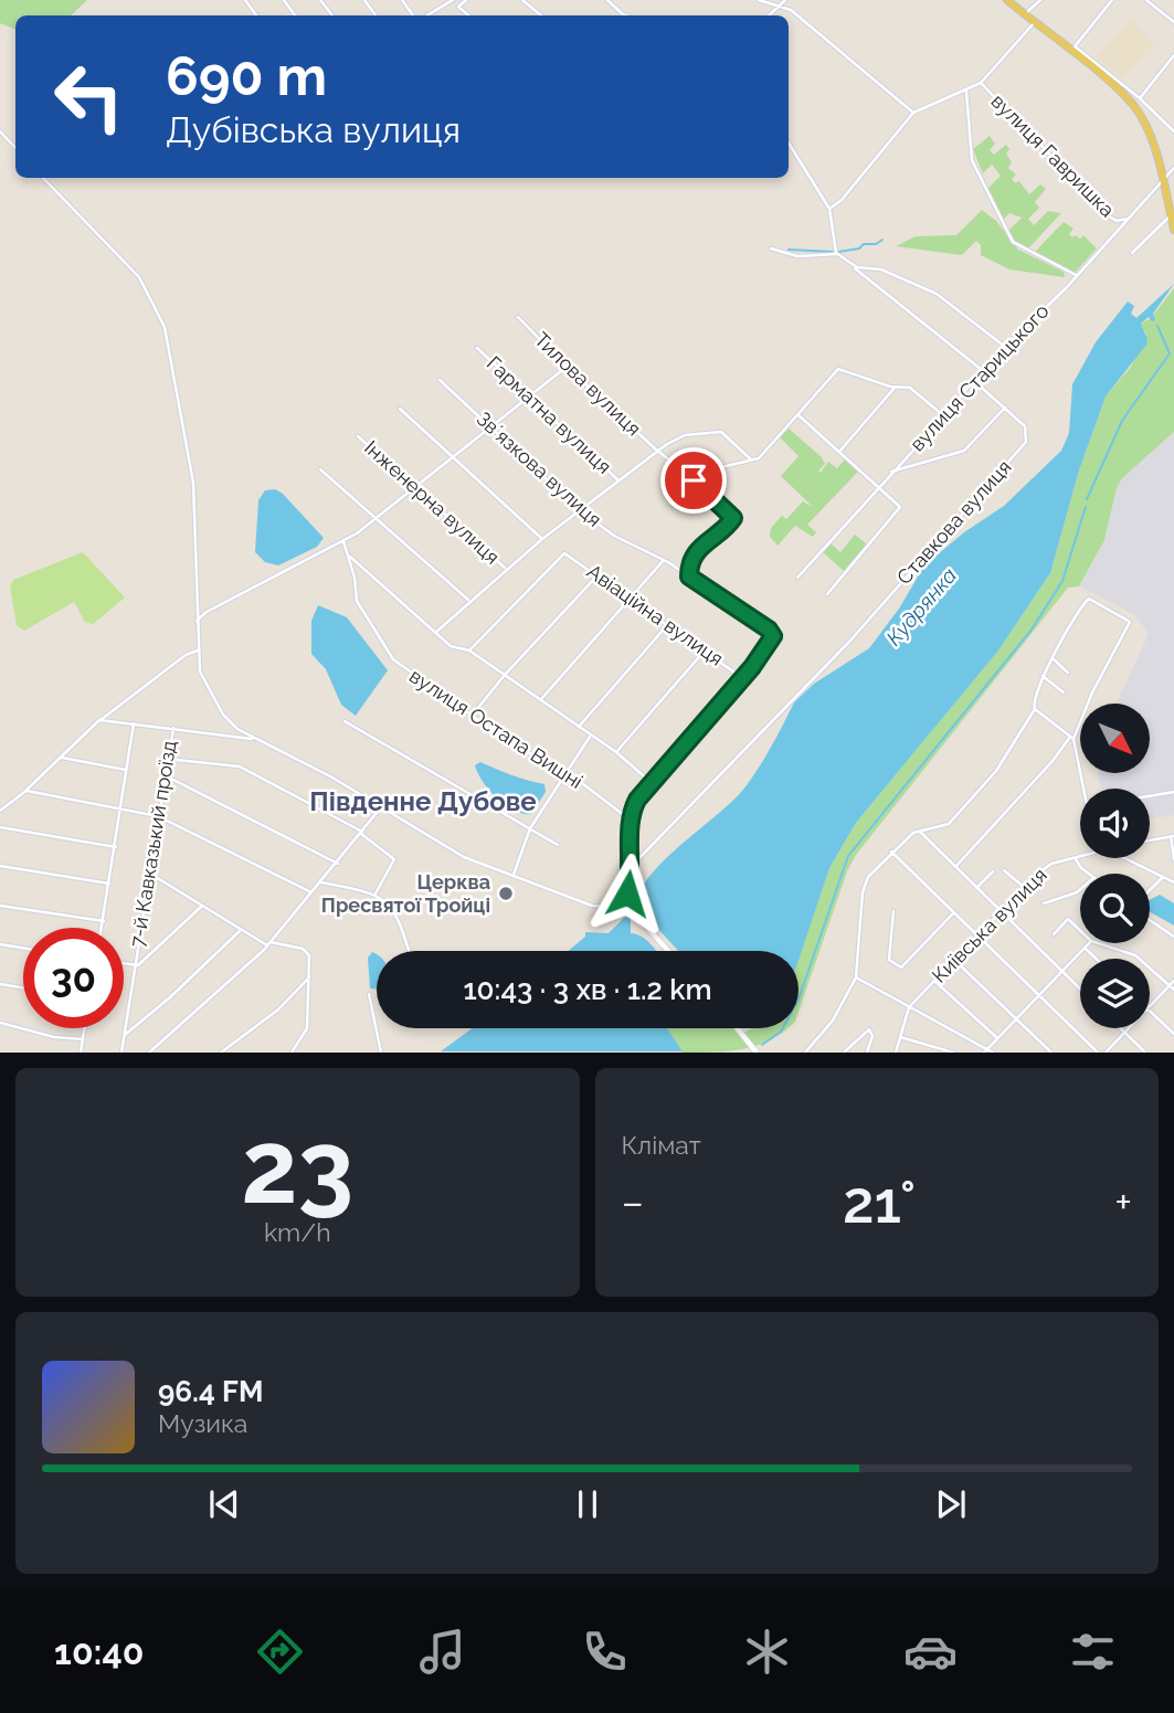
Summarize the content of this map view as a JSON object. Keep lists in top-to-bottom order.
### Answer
{
  "streets": {
    "street": [
      "вулиця Гавришка",
      "вулиця Старицького",
      "Тилова вулиця",
      "Гарматна вулиця",
      "Звʼязкова вулиця",
      "Інженерна вулиця",
      "Ставкова вулиця",
      "Авіаційна вулиця",
      "вулиця Остапа Вишні",
      "7-й Кавказький проїзд",
      "Київська вулиця"
    ]
  },
  "crossings": [
    ["вулиця Гавришка", "вулиця Старицького"],
    ["вулиця Старицького", "Ставкова вулиця"],
    ["Тилова вулиця", "Звʼязкова вулиця"],
    ["Звʼязкова вулиця", "Авіаційна вулиця"]
  ],
  "districts": ["Південне Дубове"],
  "water": ["Кудрянка"],
  "places": ["Церква Пресвятої Тройці"],
  "north": "bottom right",
  "page": {
    "turn": ["690 m", "Дубівська вулиця"],
    "limit": "30",
    "trip": "10:43 · 3 хв · 1.2 km",
    "tile": [
      ["23", "km/h"],
      "Клімат"
    ],
    "heat": ["−", "21°", "+"],
    "song": ["96.4 FM", "Музика"],
    "tabs": "10:40"
  }
}
